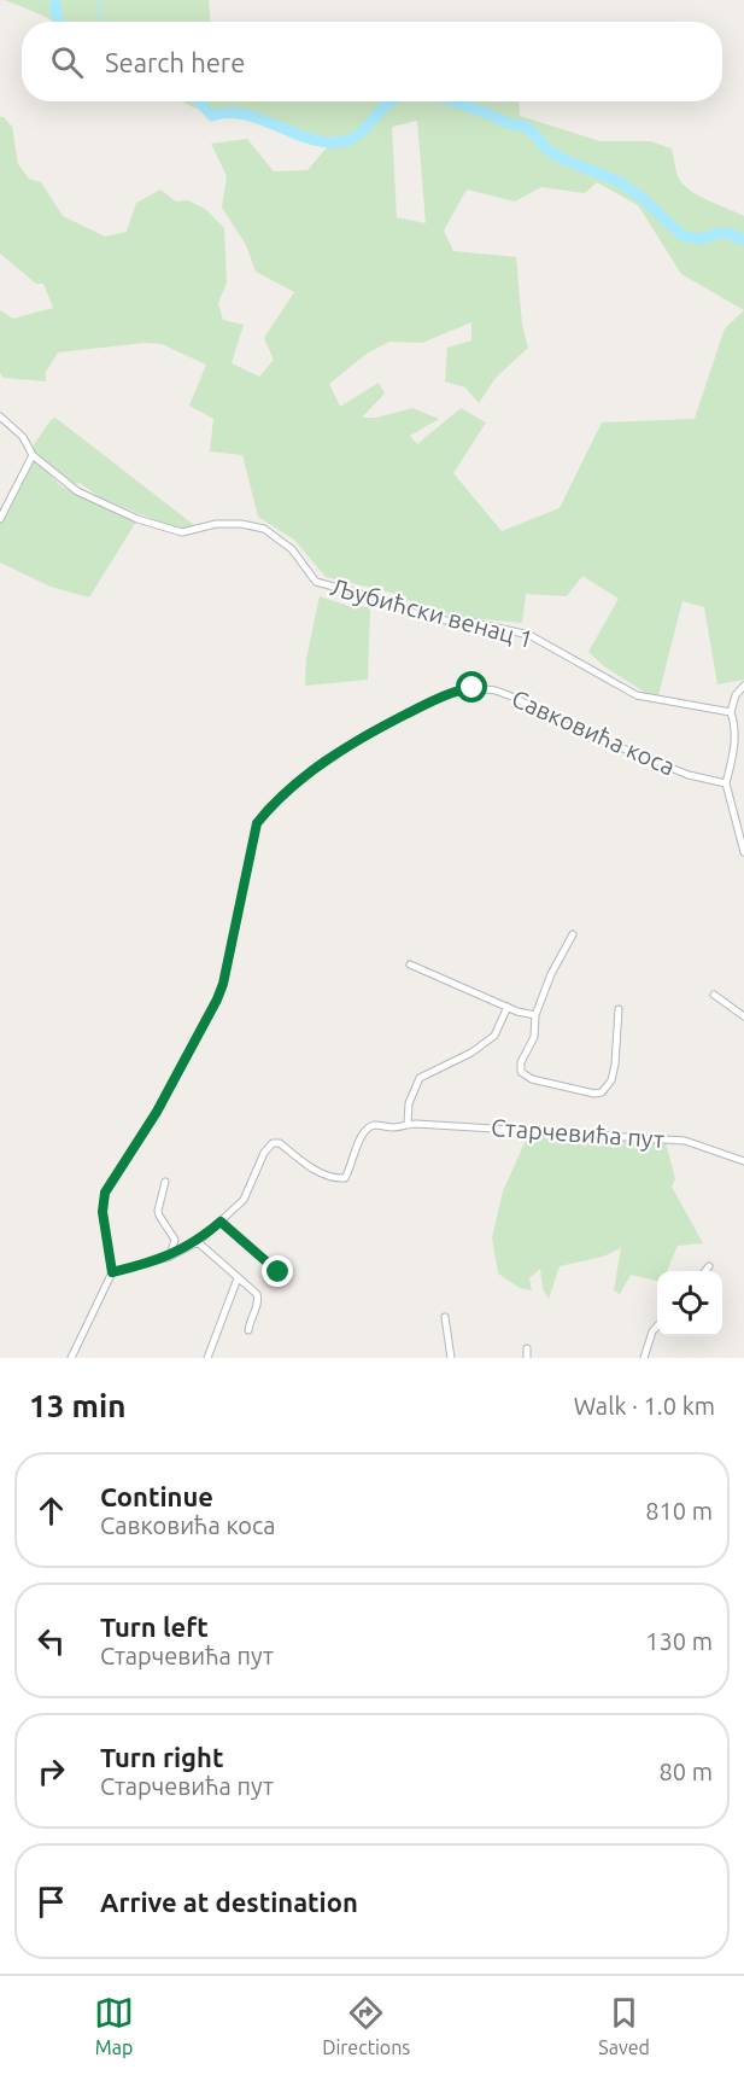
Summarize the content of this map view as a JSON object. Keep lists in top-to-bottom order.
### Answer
{
  "streets": {
    "street": ["Љубићски венац 1", "Савковића коса", "Старчевића пут"]
  },
  "crossings": [
    ["Савковића коса", "Старчевића пут"]
  ],
  "page": {
    "search": "Search here",
    "heading": ["13 min", "Walk · 1.0 km"],
    "list": [
      ["Continue", "Савковића коса", "810 m"],
      ["Turn left", "Старчевића пут", "130 m"],
      ["Turn right", "Старчевића пут", "80 m"],
      "Arrive at destination"
    ],
    "nav": ["Map", "Directions", "Saved"]
  }
}
